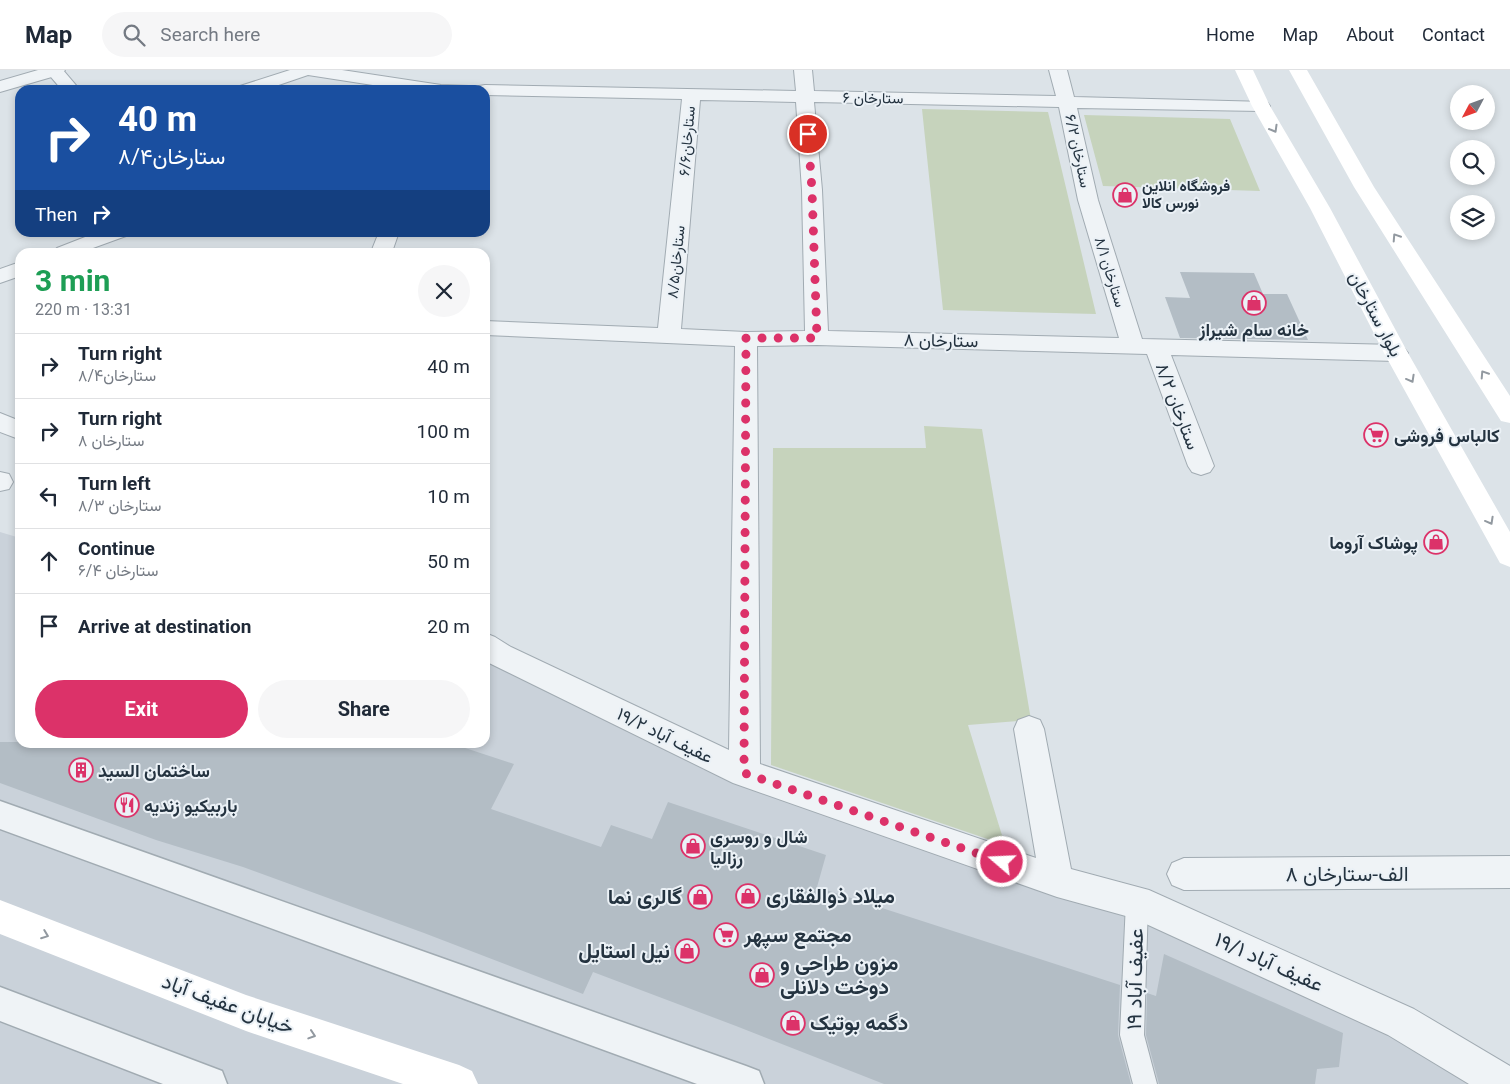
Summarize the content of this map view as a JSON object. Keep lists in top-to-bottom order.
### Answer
{
  "streets": {
    "main road": ["بلوار ستارخان", "خیابان عفیف آباد"],
    "street": [
      "ستارخان ۶",
      "ستارخان۶/۶",
      "ستارخان ۶/۲",
      "ستارخان۸/۵",
      "ستارخان ۸/۱",
      "ستارخان ۸",
      "ستارخان ۸/۲",
      "عفیف آباد ۱۹/۲",
      "۸ الف-ستارخان",
      "عفیف آباد ۱۹/۱"
    ],
    "lane": ["عفیف آباد ۱۹"]
  },
  "crossings": [
    ["ستارخان ۶", "ستارخان۶/۶"],
    ["ستارخان ۶", "ستارخان ۶/۲"],
    ["ستارخان ۶", "بلوار ستارخان"],
    ["ستارخان۶/۶", "ستارخان۸/۵"],
    ["ستارخان ۶/۲", "ستارخان ۸/۱"],
    ["ستارخان۸/۵", "ستارخان ۸"],
    ["ستارخان ۸/۱", "ستارخان ۸"],
    ["بلوار ستارخان", "ستارخان ۸"],
    ["ستارخان ۸", "ستارخان ۸/۲"],
    ["عفیف آباد ۱۹/۲", "عفیف آباد ۱۹/۱"],
    ["عفیف آباد ۱۹/۲", "عفیف آباد ۱۹"],
    ["عفیف آباد ۱۹/۱", "عفیف آباد ۱۹"]
  ],
  "one_way": ["خیابان عفیف آباد"],
  "places": {
    "shop": [
      "فروشگاه انلاین نورس کالا",
      "خانه سام شیراز",
      "پوشاک آروما",
      "شال و روسری رزالیا",
      "میلاد ذوالفقاری",
      "گالری نما",
      "نیل استایل",
      "مزون طراحی و دوخت دلانلی",
      "دگمه بوتیک"
    ],
    "supermarket": ["کالباس فروشی", "مجتمع سپهر"],
    "building": ["ساختمان السید"],
    "restaurant": ["باربیکیو زندیه"]
  },
  "north": "bottom left",
  "page": {
    "header": "Map",
    "search": "Search here",
    "nav": [
      "Home",
      "Map",
      "About",
      "Contact"
    ],
    "turn": ["40 m", "ستارخان۸/۴"],
    "then": "Then",
    "heading": ["3 min", "220 m · 13:31"],
    "list": [
      {
        "name": "Turn right",
        "note": "ستارخان۸/۴",
        "value": "40 m"
      },
      {
        "name": "Turn right",
        "note": "ستارخان ۸",
        "value": "100 m"
      },
      {
        "name": "Turn left",
        "note": "ستارخان ۸/۳",
        "value": "10 m"
      },
      {
        "name": "Continue",
        "note": "ستارخان ۶/۴",
        "value": "50 m"
      },
      {
        "name": "Arrive at destination",
        "value": "20 m"
      }
    ],
    "buttons": ["Exit", "Share"]
  }
}
